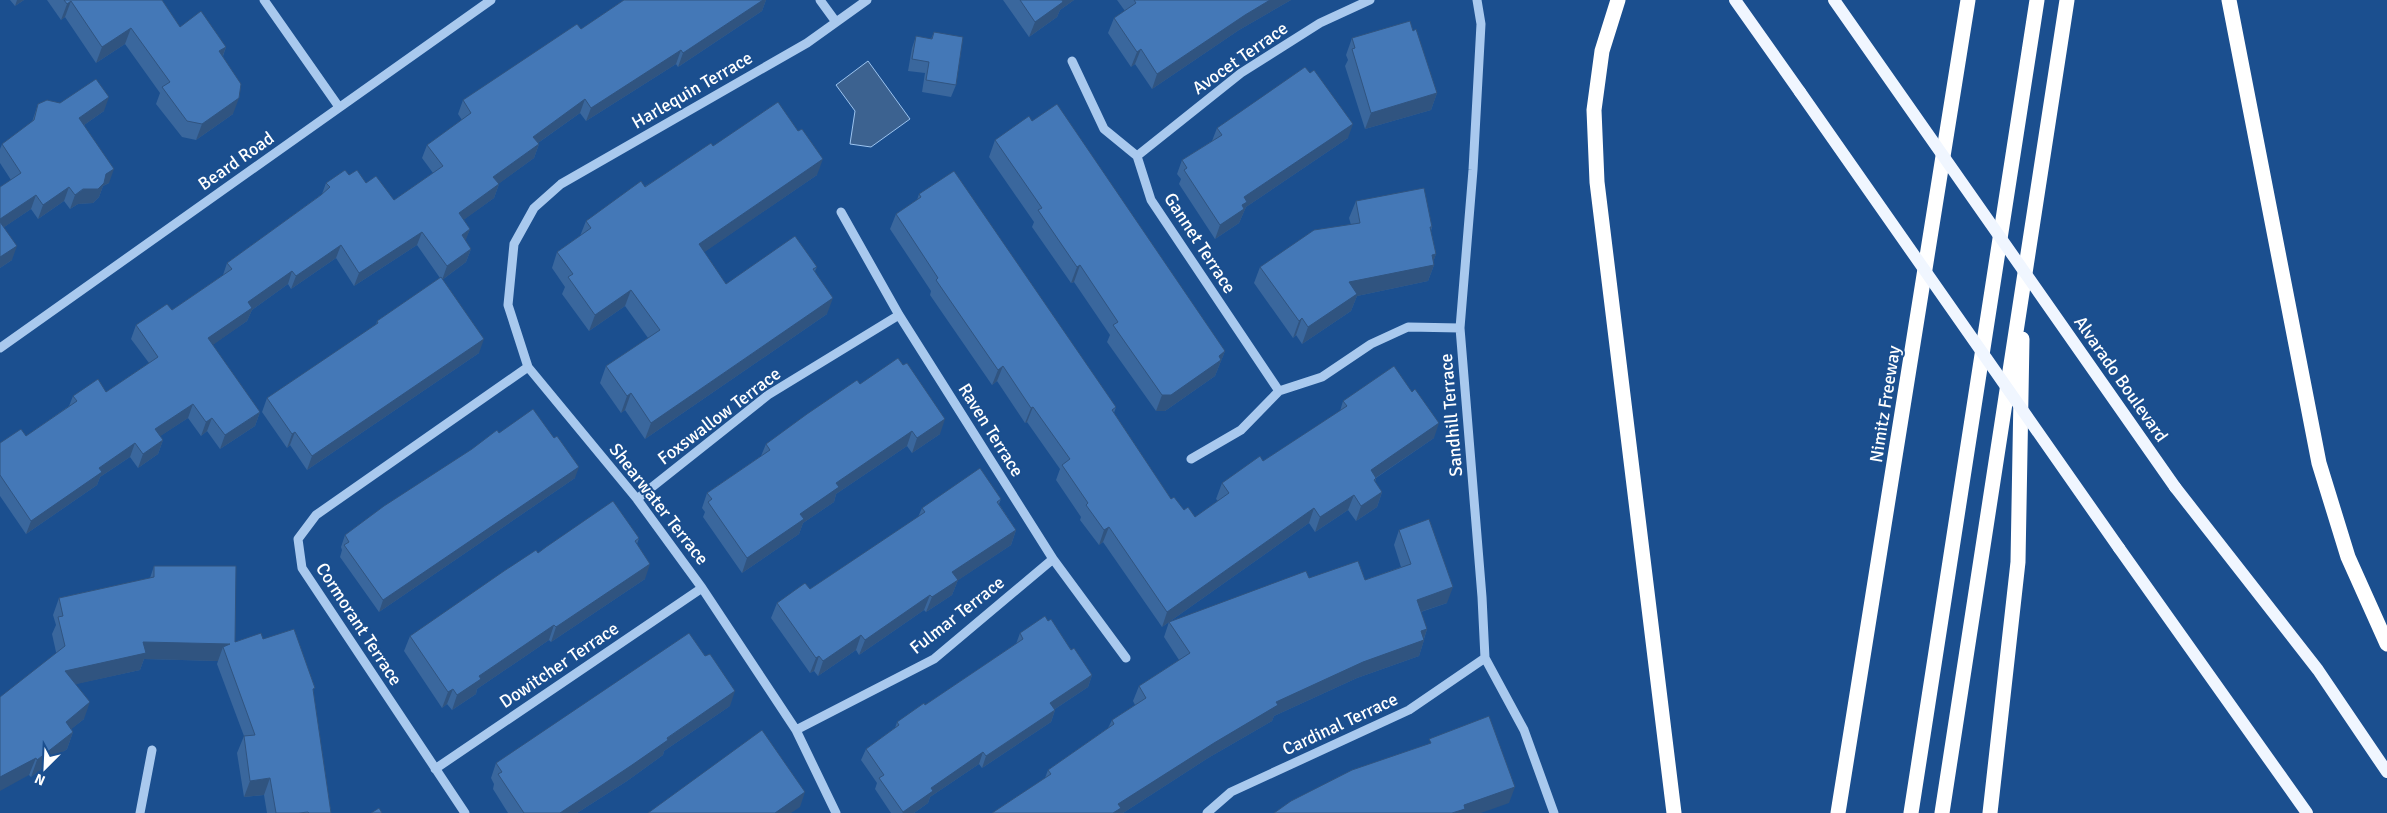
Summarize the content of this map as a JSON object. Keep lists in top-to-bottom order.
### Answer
{
  "streets": {
    "highway": ["Nimitz Freeway"],
    "main road": ["Alvarado Boulevard"],
    "street": [
      "Avocet Terrace",
      "Harlequin Terrace",
      "Beard Road",
      "Gannet Terrace",
      "Sandhill Terrace",
      "Foxswallow Terrace",
      "Raven Terrace",
      "Shearwater Terrace",
      "Fulmar Terrace",
      "Cormorant Terrace",
      "Dowitcher Terrace",
      "Cardinal Terrace"
    ]
  },
  "crossings": [
    ["Avocet Terrace", "Gannet Terrace"],
    ["Harlequin Terrace", "Shearwater Terrace"],
    ["Sandhill Terrace", "Cardinal Terrace"],
    ["Foxswallow Terrace", "Raven Terrace"],
    ["Foxswallow Terrace", "Shearwater Terrace"],
    ["Raven Terrace", "Fulmar Terrace"],
    ["Shearwater Terrace", "Fulmar Terrace"],
    ["Shearwater Terrace", "Cormorant Terrace"],
    ["Shearwater Terrace", "Dowitcher Terrace"],
    ["Cormorant Terrace", "Dowitcher Terrace"]
  ],
  "north": "bottom left"
}
